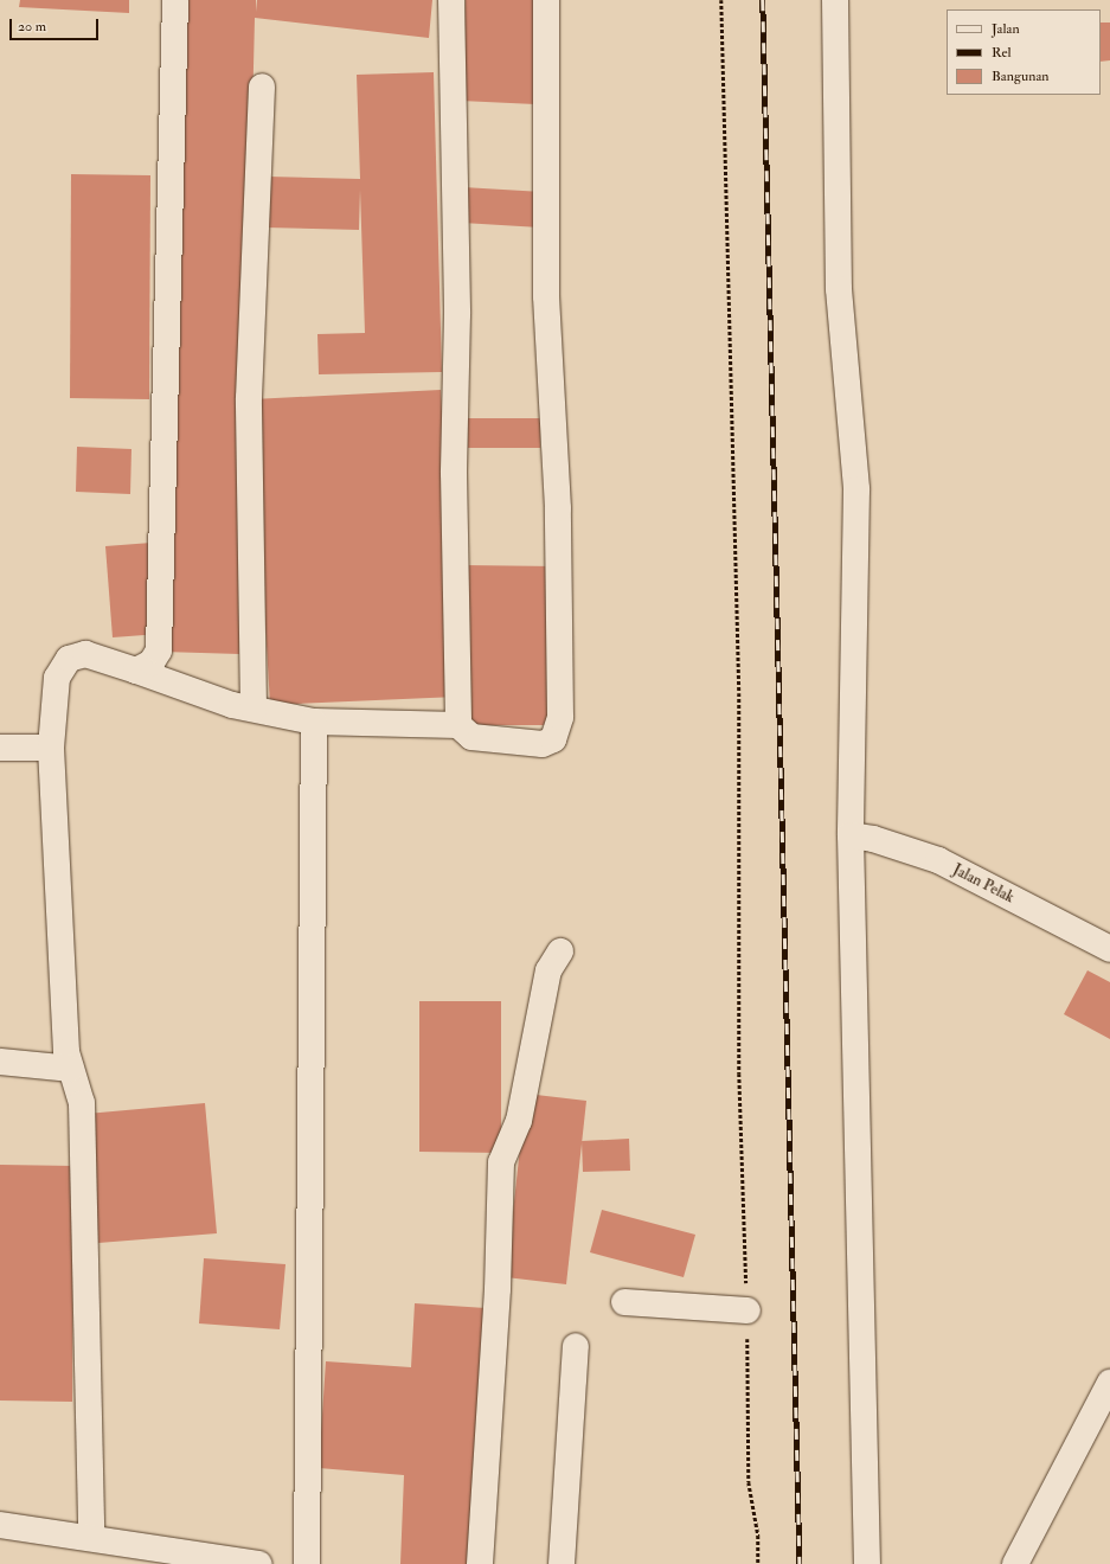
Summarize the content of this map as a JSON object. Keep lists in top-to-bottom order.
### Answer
{
  "streets": {
    "street": ["Jalan Pelak"]
  },
  "legend": ["Jalan", "Rel", "Bangunan"],
  "scale_bar": "20 m"
}
